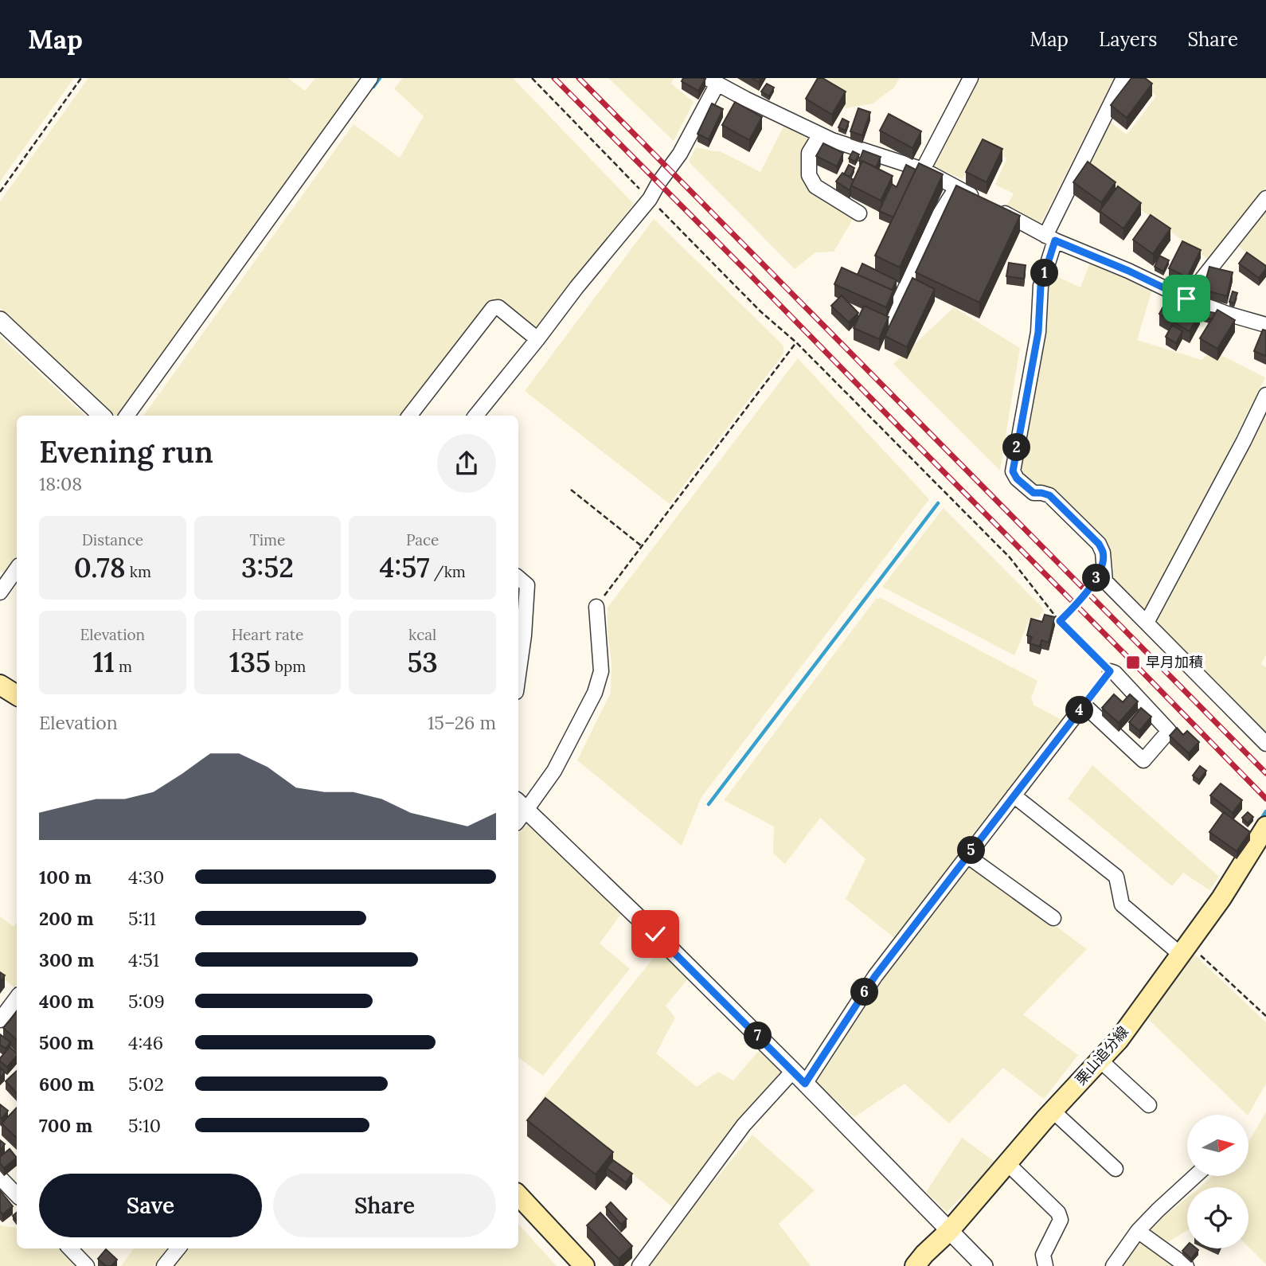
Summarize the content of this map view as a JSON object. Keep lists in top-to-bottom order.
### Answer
{
  "streets": {
    "main road": ["栗山追分線"]
  },
  "places": {
    "transit": ["早月加積"]
  },
  "north": "right",
  "page": {
    "header": "Map",
    "nav": ["Map", "Layers", "Share"],
    "pins": [
      "1",
      "2",
      "3",
      "4",
      "5",
      "6",
      "7"
    ],
    "heading": ["Evening run", "18:08"],
    "stats": [
      ["Distance", "0.78 km"],
      ["Time", "3:52"],
      ["Pace", "4:57 /km"],
      ["Elevation", "11 m"],
      ["Heart rate", "135 bpm"],
      ["kcal", "53"]
    ],
    "chart": ["Elevation", "15–26 m"],
    "list": [
      {
        "name": "100 m",
        "note": "4:30"
      },
      {
        "name": "200 m",
        "note": "5:11"
      },
      {
        "name": "300 m",
        "note": "4:51"
      },
      {
        "name": "400 m",
        "note": "5:09"
      },
      {
        "name": "500 m",
        "note": "4:46"
      },
      {
        "name": "600 m",
        "note": "5:02"
      },
      {
        "name": "700 m",
        "note": "5:10"
      }
    ],
    "buttons": ["Save", "Share"]
  }
}
